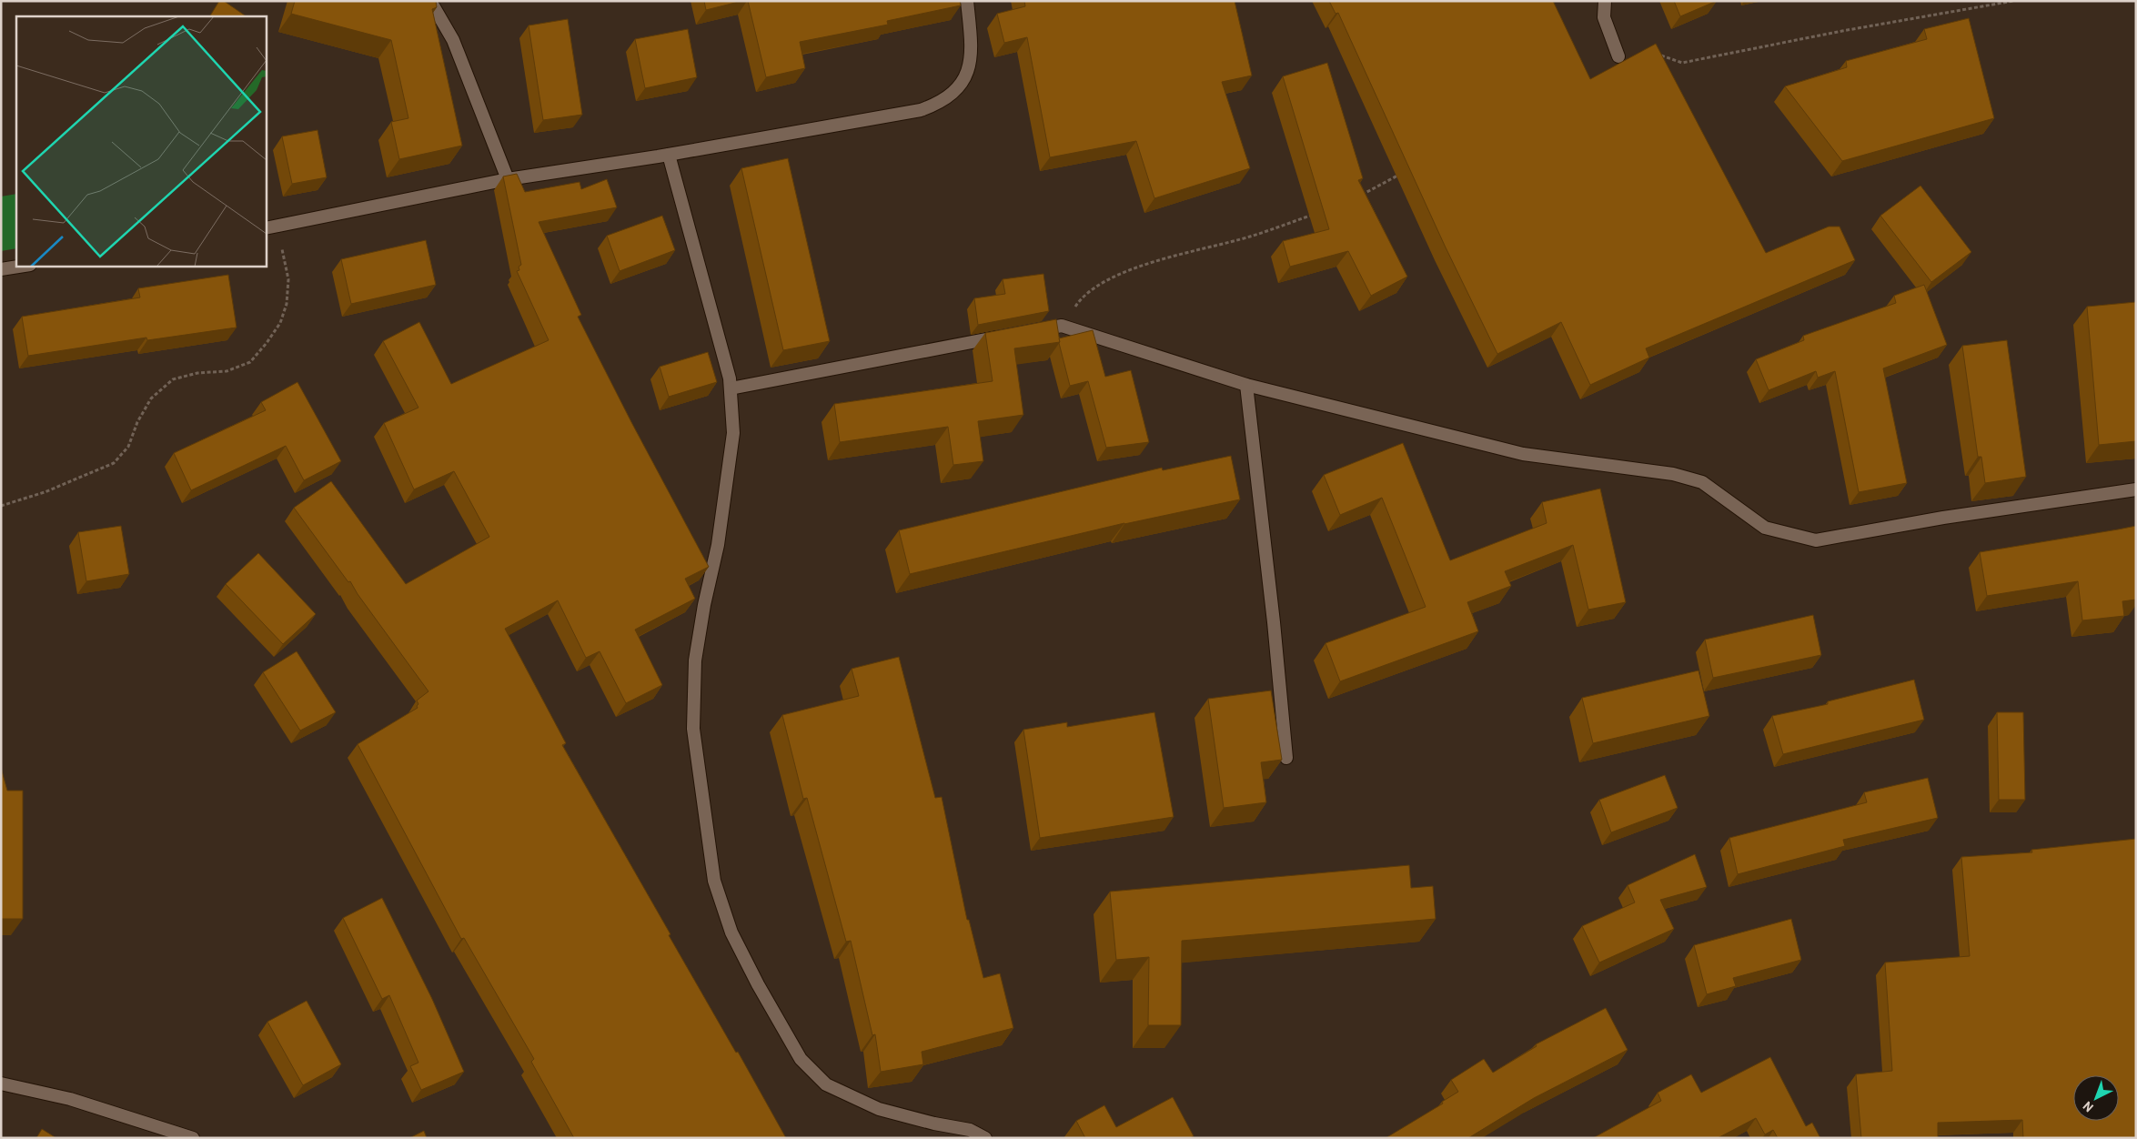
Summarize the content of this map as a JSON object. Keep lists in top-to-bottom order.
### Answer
{
  "north": "bottom left"
}
